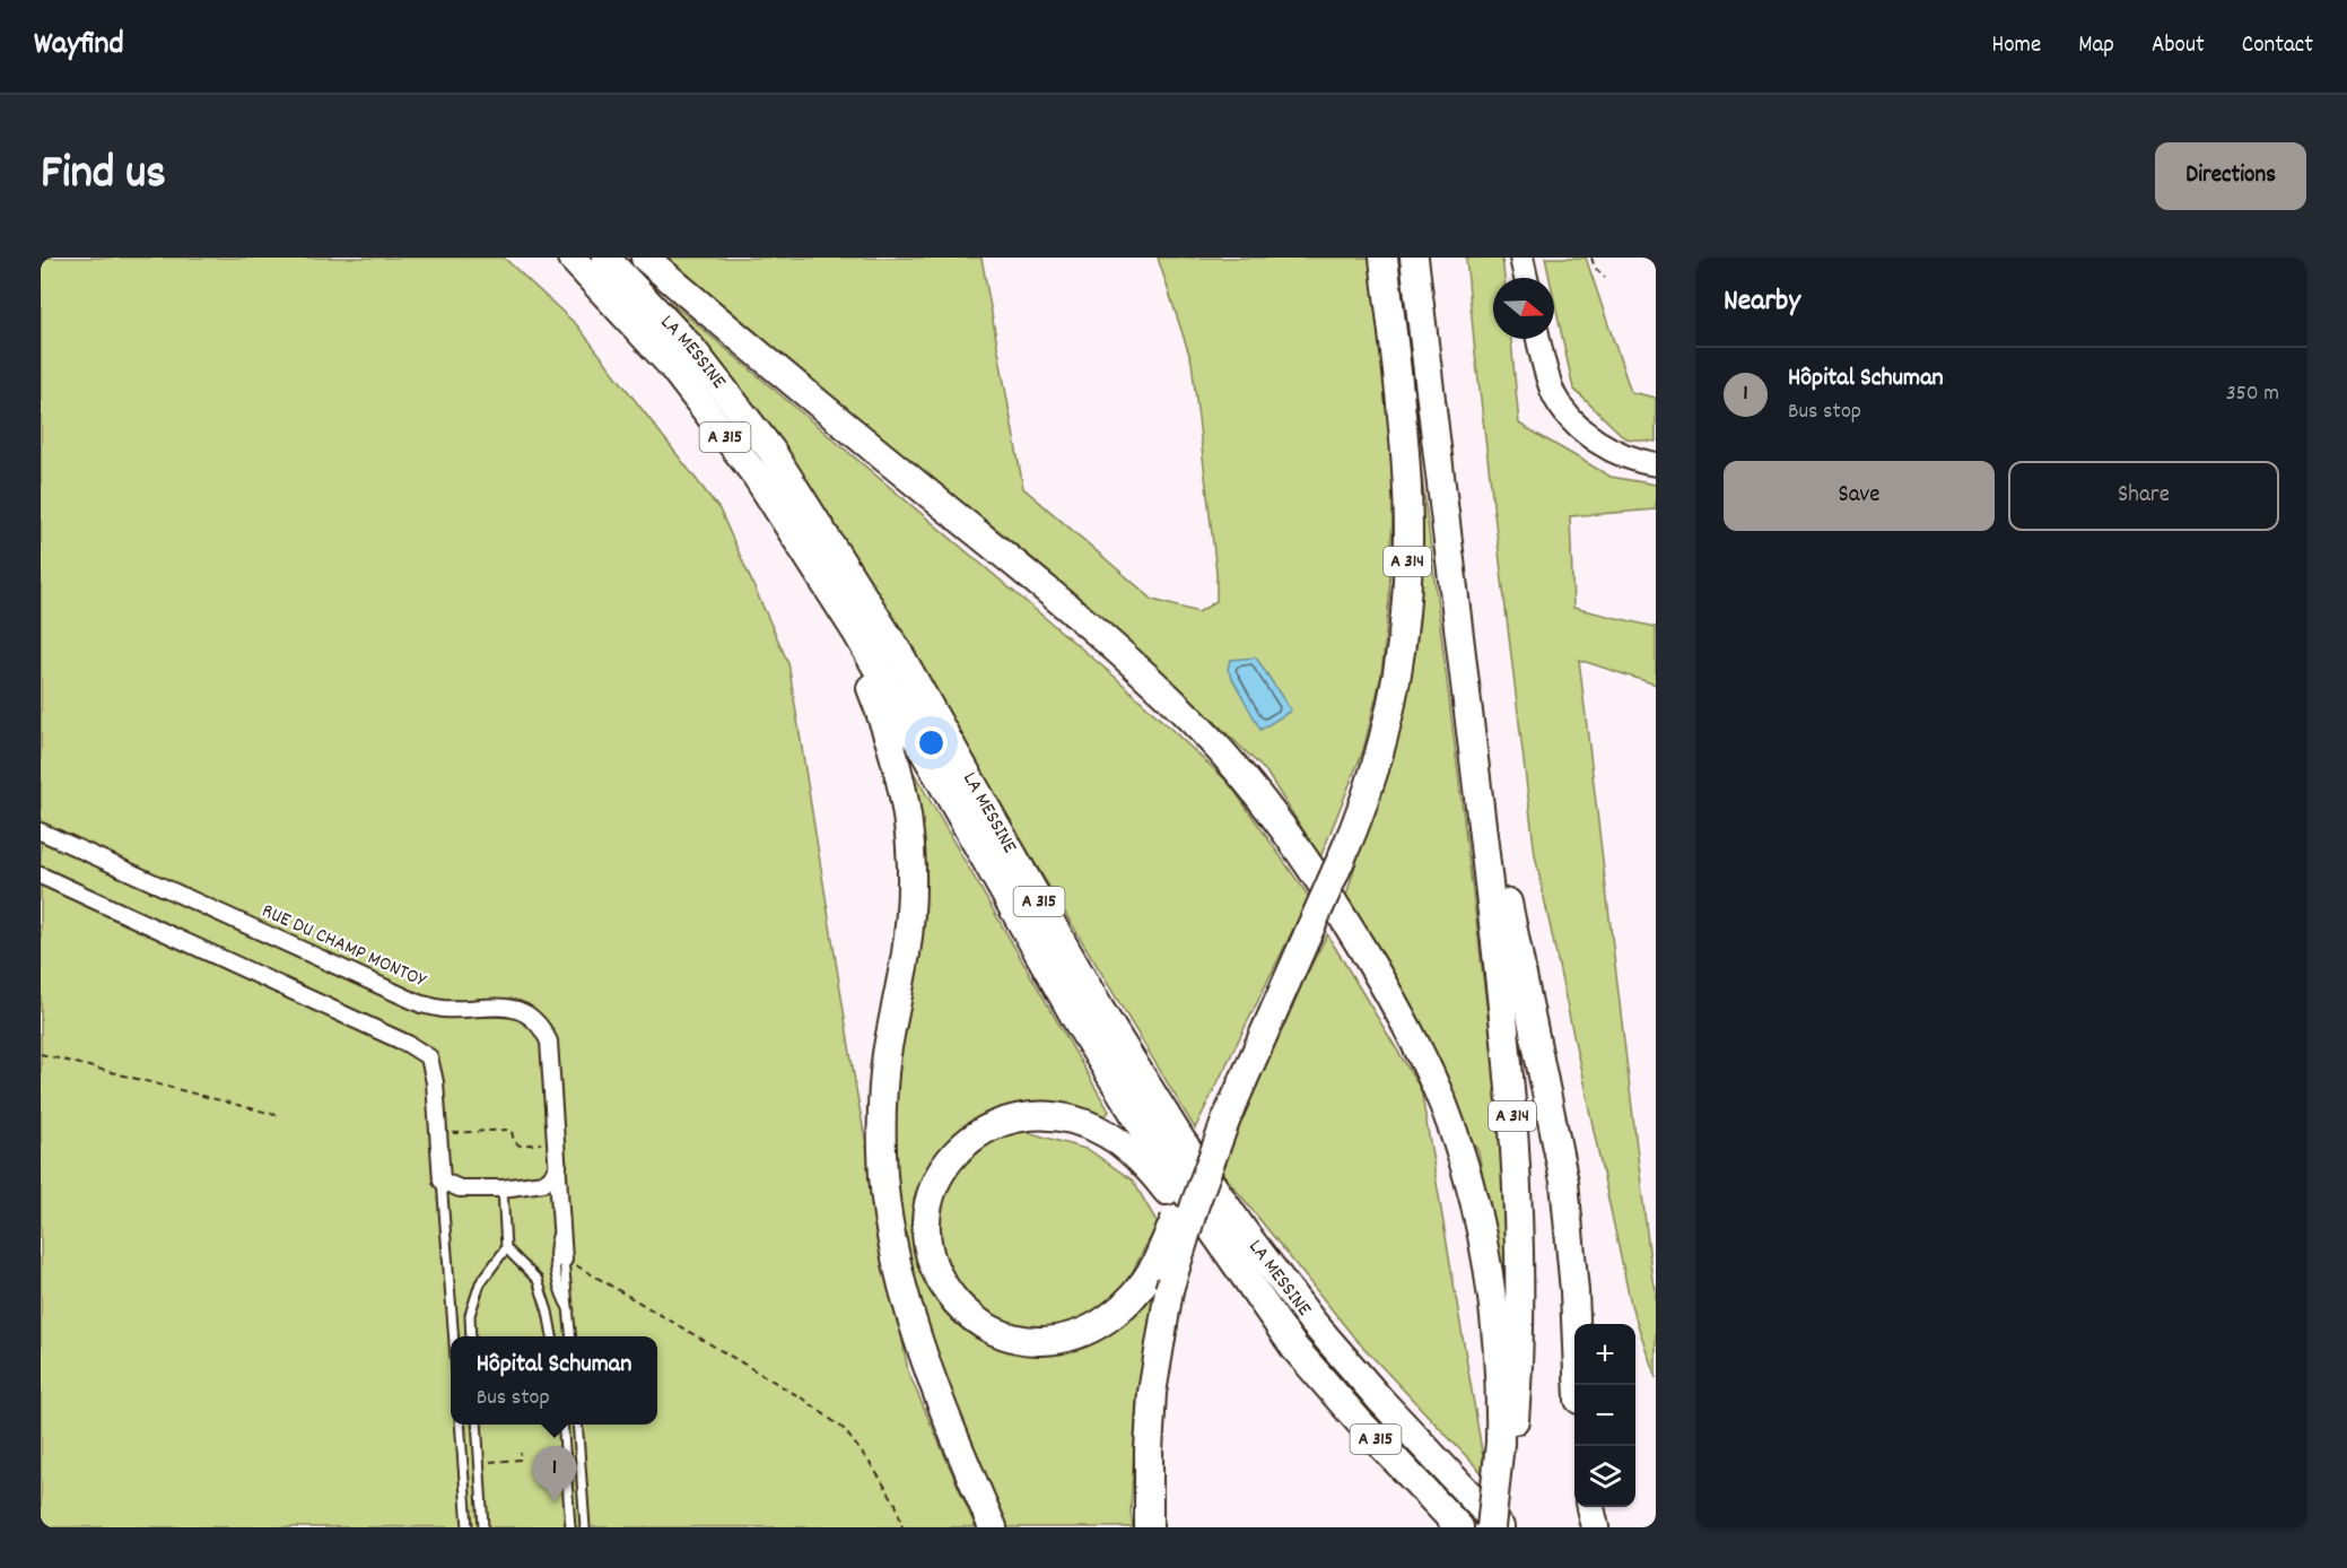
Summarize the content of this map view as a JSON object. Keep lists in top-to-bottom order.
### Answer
{
  "streets": {
    "highway": ["LA MESSINE", "A 315", "A 314"],
    "street": ["RUE DU CHAMP MONTOY"]
  },
  "crossings": [
    ["LA MESSINE", "A 314"]
  ],
  "north": "right",
  "page": {
    "header": "Wayfind",
    "nav": [
      "Home",
      "Map",
      "About",
      "Contact"
    ],
    "title": "Find us",
    "buttons": [
      "Directions",
      ["Save", "Share"]
    ],
    "heading": "Nearby",
    "list": [
      {
        "mark": "1",
        "name": "Hôpital Schuman",
        "note": "Bus stop",
        "value": "350 m"
      }
    ],
    "map_buttons": ["+", "−"],
    "popup": ["Hôpital Schuman", "Bus stop"],
    "pins": "1"
  }
}
